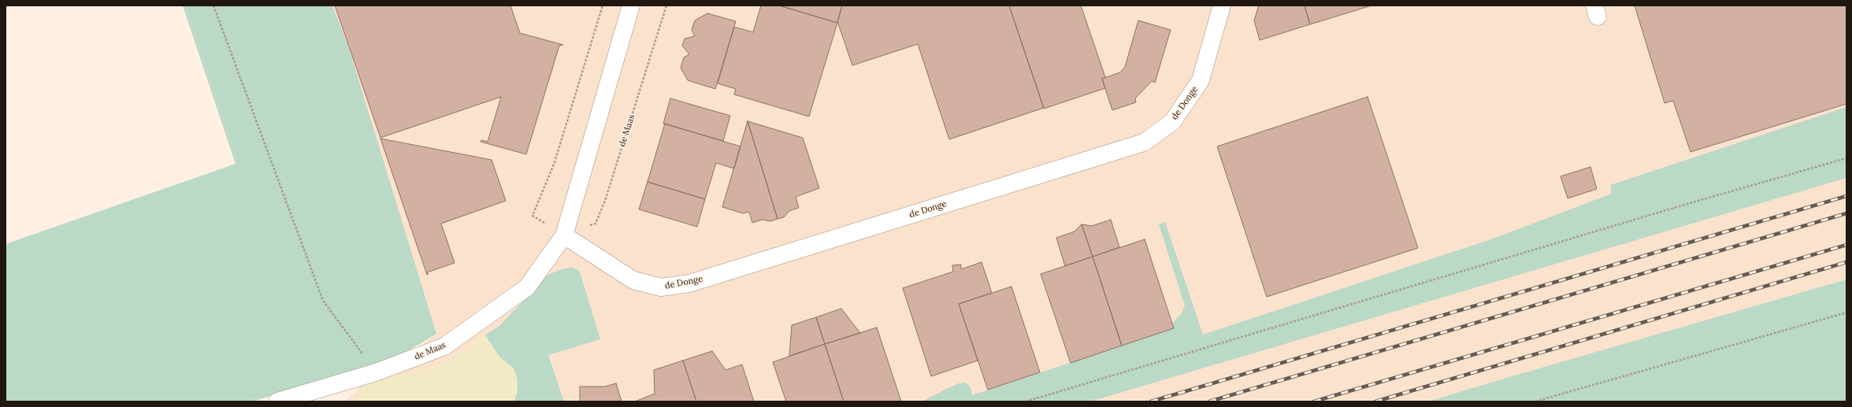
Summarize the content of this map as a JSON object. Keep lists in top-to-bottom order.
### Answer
{
  "streets": {
    "street": ["de Donge", "de Maas"]
  },
  "crossings": [
    ["de Donge", "de Maas"]
  ]
}
